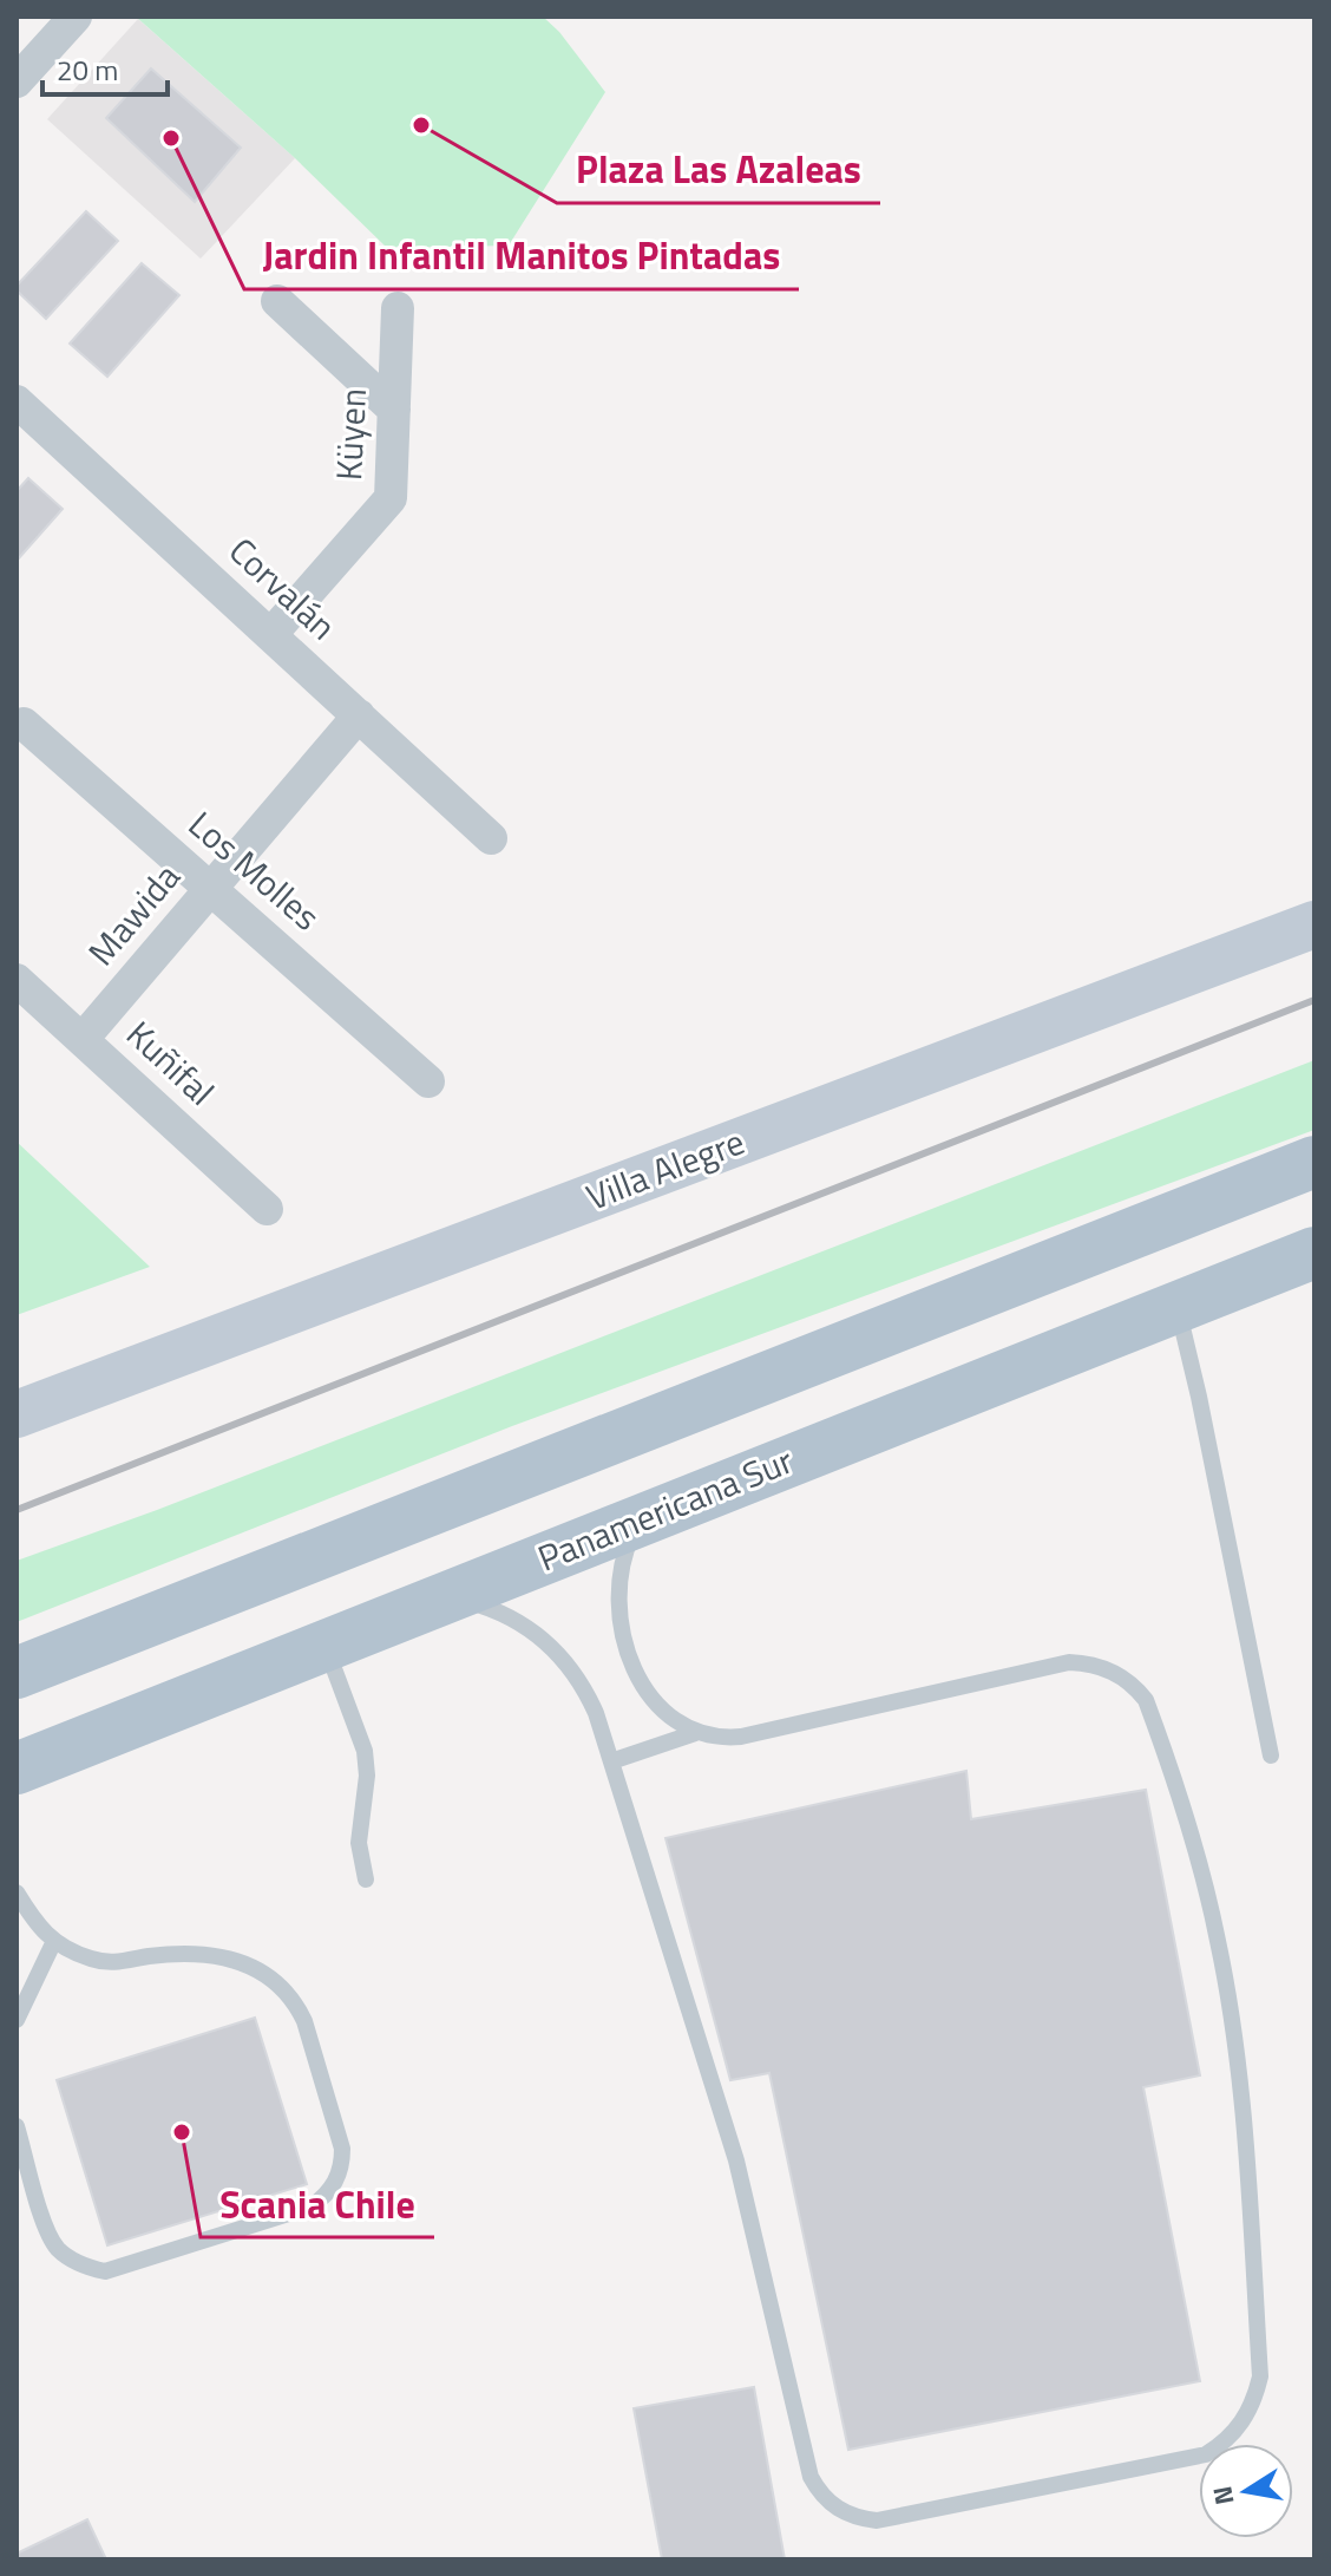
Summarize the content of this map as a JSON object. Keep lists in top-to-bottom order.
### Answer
{
  "streets": {
    "main road": ["Villa Alegre", "Panamericana Sur"],
    "street": [
      "Küyen",
      "Corvalán",
      "Los Molles",
      "Mawida",
      "Kuñifal"
    ]
  },
  "crossings": [
    ["Küyen", "Corvalán"],
    ["Corvalán", "Mawida"],
    ["Los Molles", "Mawida"],
    ["Mawida", "Kuñifal"]
  ],
  "places": ["Plaza Las Azaleas", "Jardin Infantil Manitos Pintadas", "Scania Chile"],
  "scale_bar": "20 m",
  "north": "left"
}
